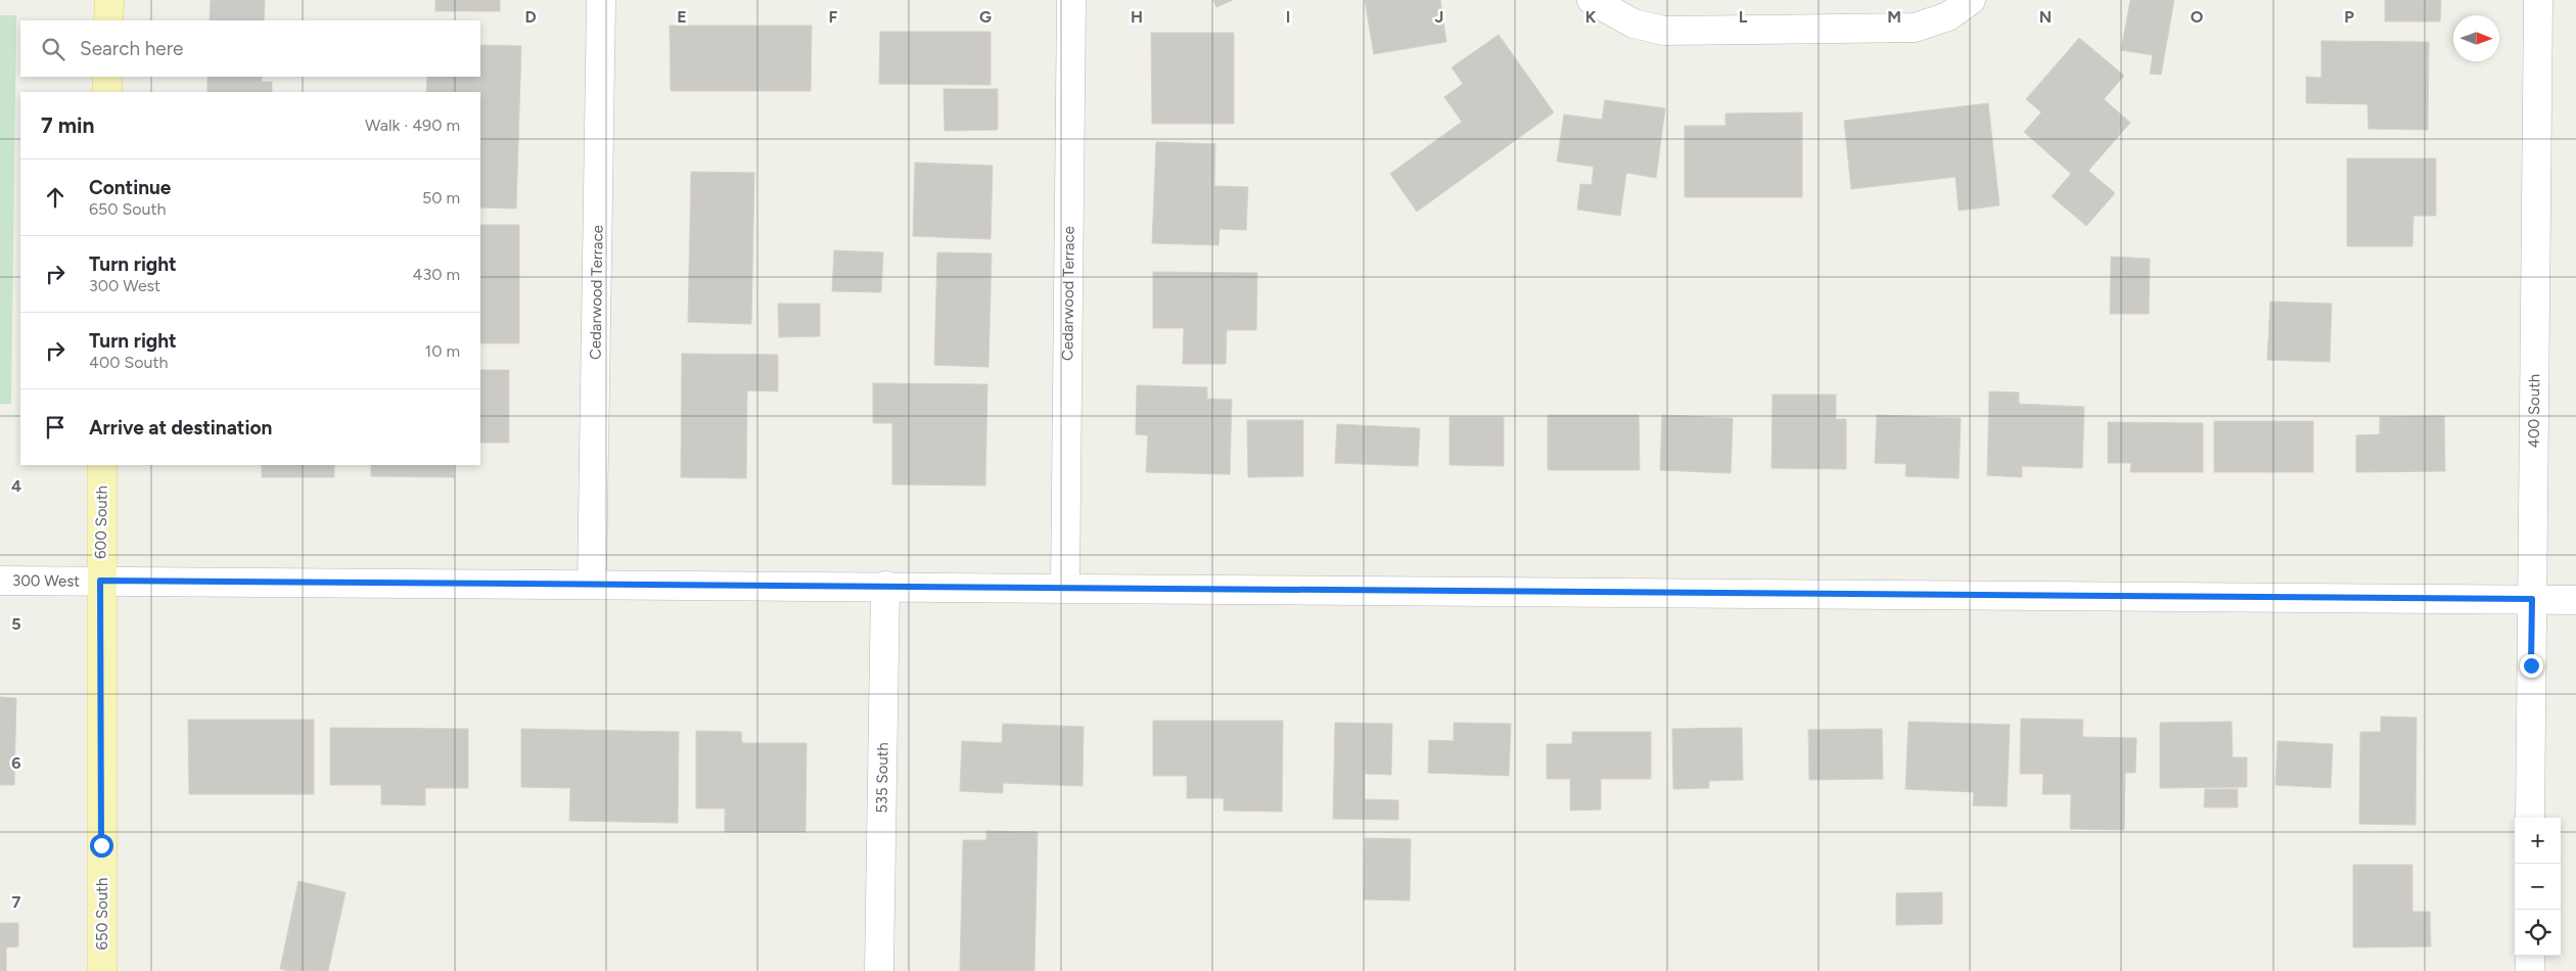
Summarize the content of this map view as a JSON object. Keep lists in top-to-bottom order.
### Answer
{
  "streets": {
    "main road": ["600 South", "650 South"],
    "street": [
      "Cedarwood Terrace",
      "400 South",
      "300 West",
      "535 South"
    ]
  },
  "crossings": [
    ["Cedarwood Terrace", "300 West"],
    ["400 South", "300 West"],
    ["600 South", "300 West"],
    ["600 South", "650 South"],
    ["300 West", "535 South"],
    ["300 West", "650 South"]
  ],
  "north": "right",
  "page": {
    "search": "Search here",
    "heading": ["7 min", "Walk · 490 m"],
    "list": [
      ["Continue", "650 South", "50 m"],
      ["Turn right", "300 West", "430 m"],
      ["Turn right", "400 South", "10 m"],
      "Arrive at destination"
    ],
    "map_buttons": ["+", "−"]
  },
  "grid": {
    "columns": [
      "D",
      "E",
      "F",
      "G",
      "H",
      "I",
      "J",
      "K",
      "L",
      "M",
      "N",
      "O",
      "P"
    ],
    "rows": [
      "4",
      "5",
      "6",
      "7"
    ]
  }
}
